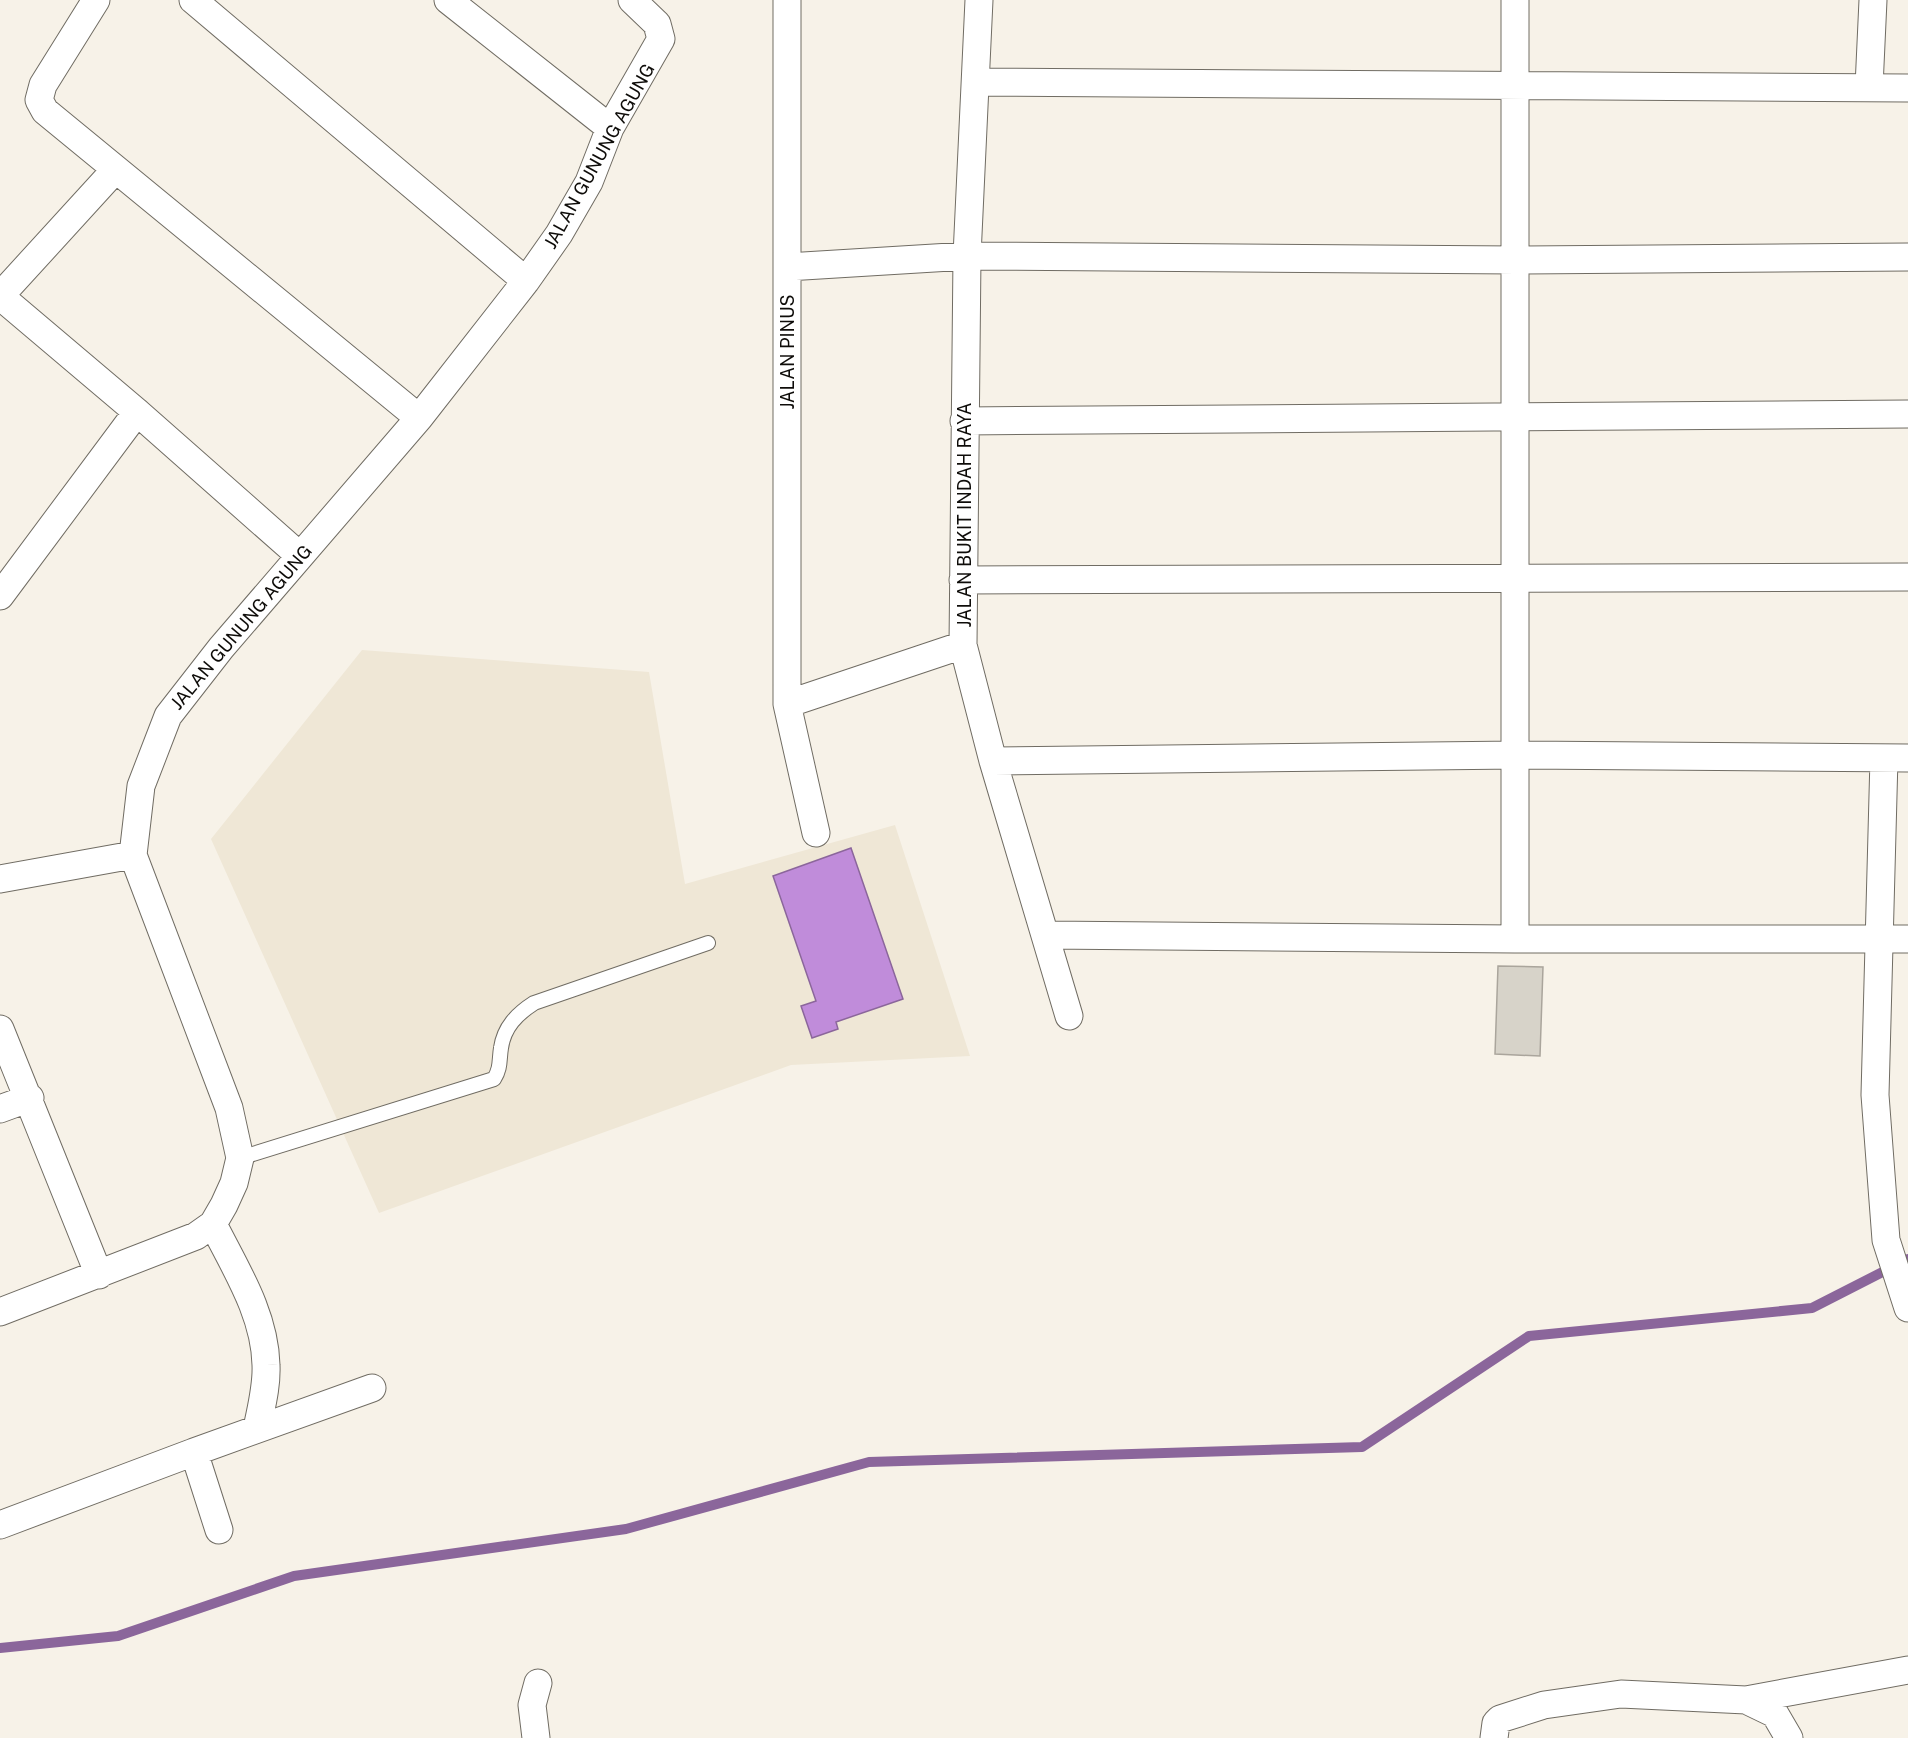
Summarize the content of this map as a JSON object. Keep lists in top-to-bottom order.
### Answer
{
  "streets": {
    "street": ["JALAN GUNUNG AGUNG", "JALAN PINUS", "JALAN BUKIT INDAH RAYA"]
  }
}
